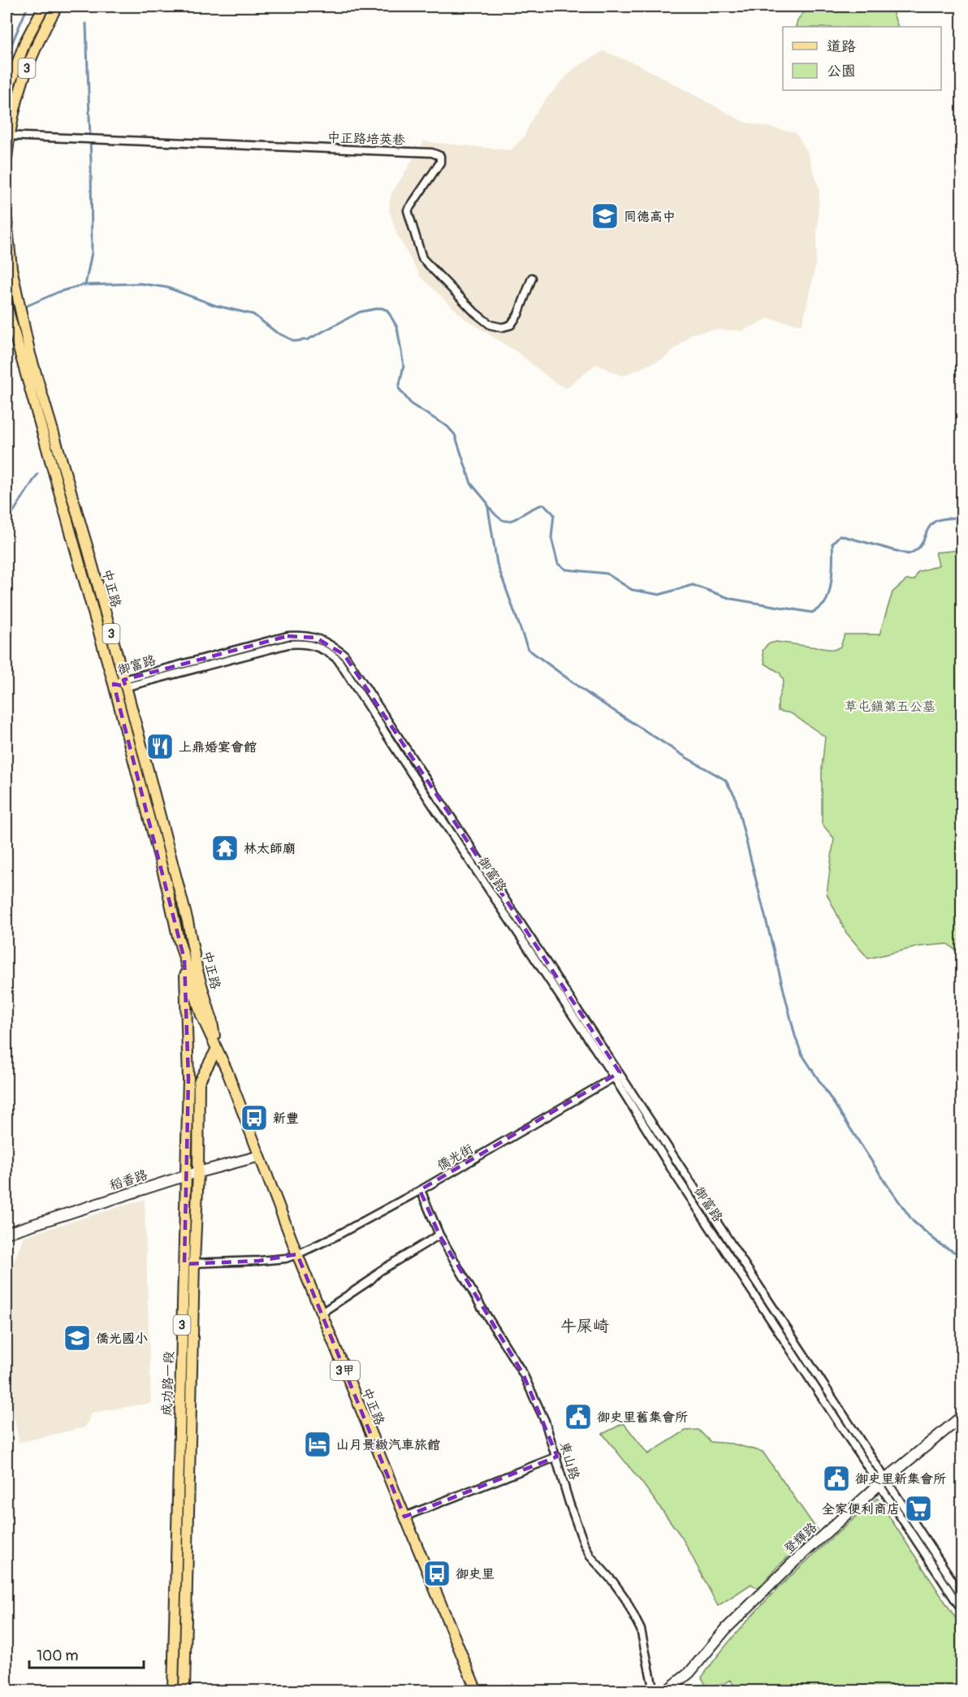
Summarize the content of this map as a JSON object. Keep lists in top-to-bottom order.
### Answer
{
  "streets": {
    "main road": [
      "3",
      "中正路",
      "3甲",
      "成功路一段"
    ],
    "street": [
      "中正路培英巷",
      "御富路",
      "僑光街",
      "稻香路",
      "東山路",
      "登輝路"
    ]
  },
  "crossings": [
    ["3", "中正路培英巷"],
    ["中正路", "御富路"],
    ["中正路", "僑光街"],
    ["中正路", "稻香路"],
    ["中正路", "成功路一段"],
    ["御富路", "僑光街"],
    ["御富路", "登輝路"],
    ["僑光街", "成功路一段"],
    ["僑光街", "東山路"],
    ["稻香路", "成功路一段"]
  ],
  "districts": ["牛屎崎"],
  "parks": ["草屯鎮第五公墓"],
  "places": {
    "school or university": ["同德高中", "僑光國小"],
    "restaurant": ["上鼎婚宴會館"],
    "temple": ["林太師廟"],
    "bus stop": ["新豐", "御史里"],
    "public building": ["御史里舊集會所", "御史里新集會所"],
    "hotel": ["山月景緻汽車旅館"],
    "supermarket": ["全家便利商店"]
  },
  "legend": ["道路", "公園"],
  "scale_bar": "100 m"
}
